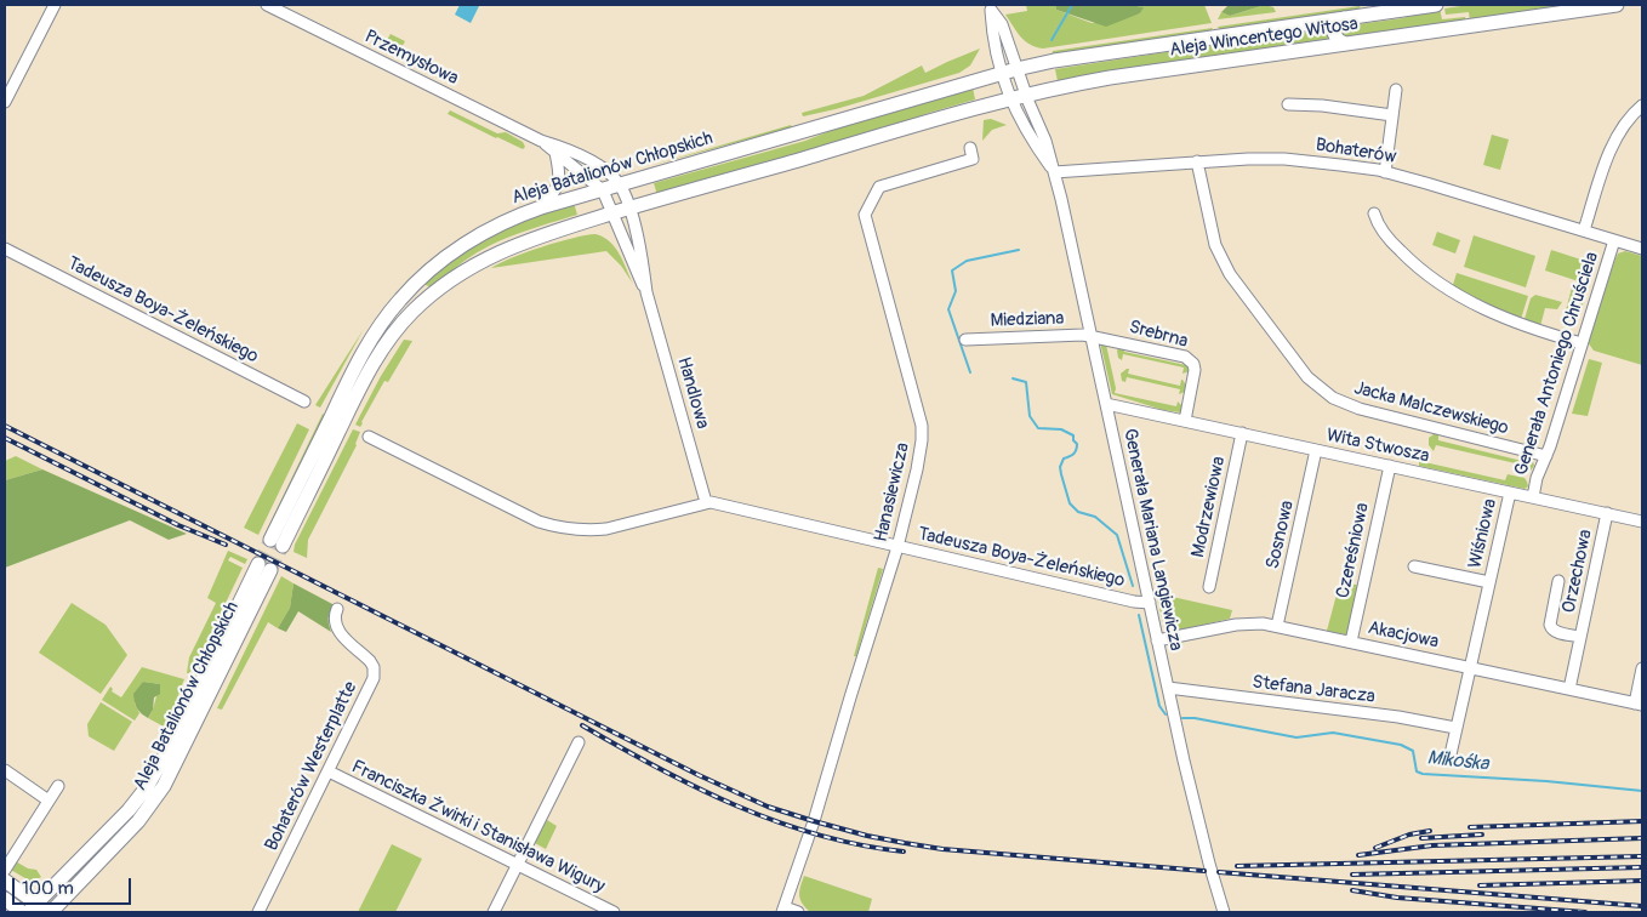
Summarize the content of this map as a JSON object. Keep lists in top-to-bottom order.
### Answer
{
  "streets": {
    "main road": ["Aleja Wincentego Witosa", "Aleja Batalionów Chłopskich"],
    "street": [
      "Przemysłowa",
      "Bohaterów",
      "Tadeusza Boya-Żeleńskiego",
      "Miedziana",
      "Srebrna",
      "Generała Antoniego Chruściela",
      "Handlowa",
      "Jacka Malczewskiego",
      "Wita Stwosza",
      "Hanasiewicza",
      "Modrzewiowa",
      "Wiśniowa",
      "Sosnowa",
      "Generała Mariana Langiewicza",
      "Czereśniowa",
      "Orzechowa",
      "Akacjowa",
      "Stefana Jaracza",
      "Bohaterów Westerplatte",
      "Franciszka Żwirki i Stanisława Wigury"
    ]
  },
  "crossings": [
    ["Aleja Wincentego Witosa", "Aleja Batalionów Chłopskich"],
    ["Aleja Wincentego Witosa", "Generała Mariana Langiewicza"],
    ["Przemysłowa", "Aleja Batalionów Chłopskich"],
    ["Przemysłowa", "Handlowa"],
    ["Bohaterów", "Generała Antoniego Chruściela"],
    ["Bohaterów", "Jacka Malczewskiego"],
    ["Bohaterów", "Generała Mariana Langiewicza"],
    ["Aleja Batalionów Chłopskich", "Handlowa"],
    ["Aleja Batalionów Chłopskich", "Generała Mariana Langiewicza"],
    ["Tadeusza Boya-Żeleńskiego", "Handlowa"],
    ["Tadeusza Boya-Żeleńskiego", "Hanasiewicza"],
    ["Tadeusza Boya-Żeleńskiego", "Generała Mariana Langiewicza"],
    ["Miedziana", "Srebrna"],
    ["Miedziana", "Generała Mariana Langiewicza"],
    ["Srebrna", "Wita Stwosza"],
    ["Srebrna", "Generała Mariana Langiewicza"],
    ["Generała Antoniego Chruściela", "Jacka Malczewskiego"],
    ["Generała Antoniego Chruściela", "Wita Stwosza"],
    ["Wita Stwosza", "Modrzewiowa"],
    ["Wita Stwosza", "Wiśniowa"],
    ["Wita Stwosza", "Sosnowa"],
    ["Wita Stwosza", "Generała Mariana Langiewicza"],
    ["Wita Stwosza", "Czereśniowa"],
    ["Wita Stwosza", "Orzechowa"],
    ["Wiśniowa", "Akacjowa"],
    ["Wiśniowa", "Stefana Jaracza"],
    ["Sosnowa", "Akacjowa"],
    ["Generała Mariana Langiewicza", "Akacjowa"],
    ["Generała Mariana Langiewicza", "Stefana Jaracza"],
    ["Czereśniowa", "Akacjowa"],
    ["Orzechowa", "Akacjowa"],
    ["Bohaterów Westerplatte", "Franciszka Żwirki i Stanisława Wigury"]
  ],
  "water": ["Mikośka"],
  "scale_bar": "100 m"
}
